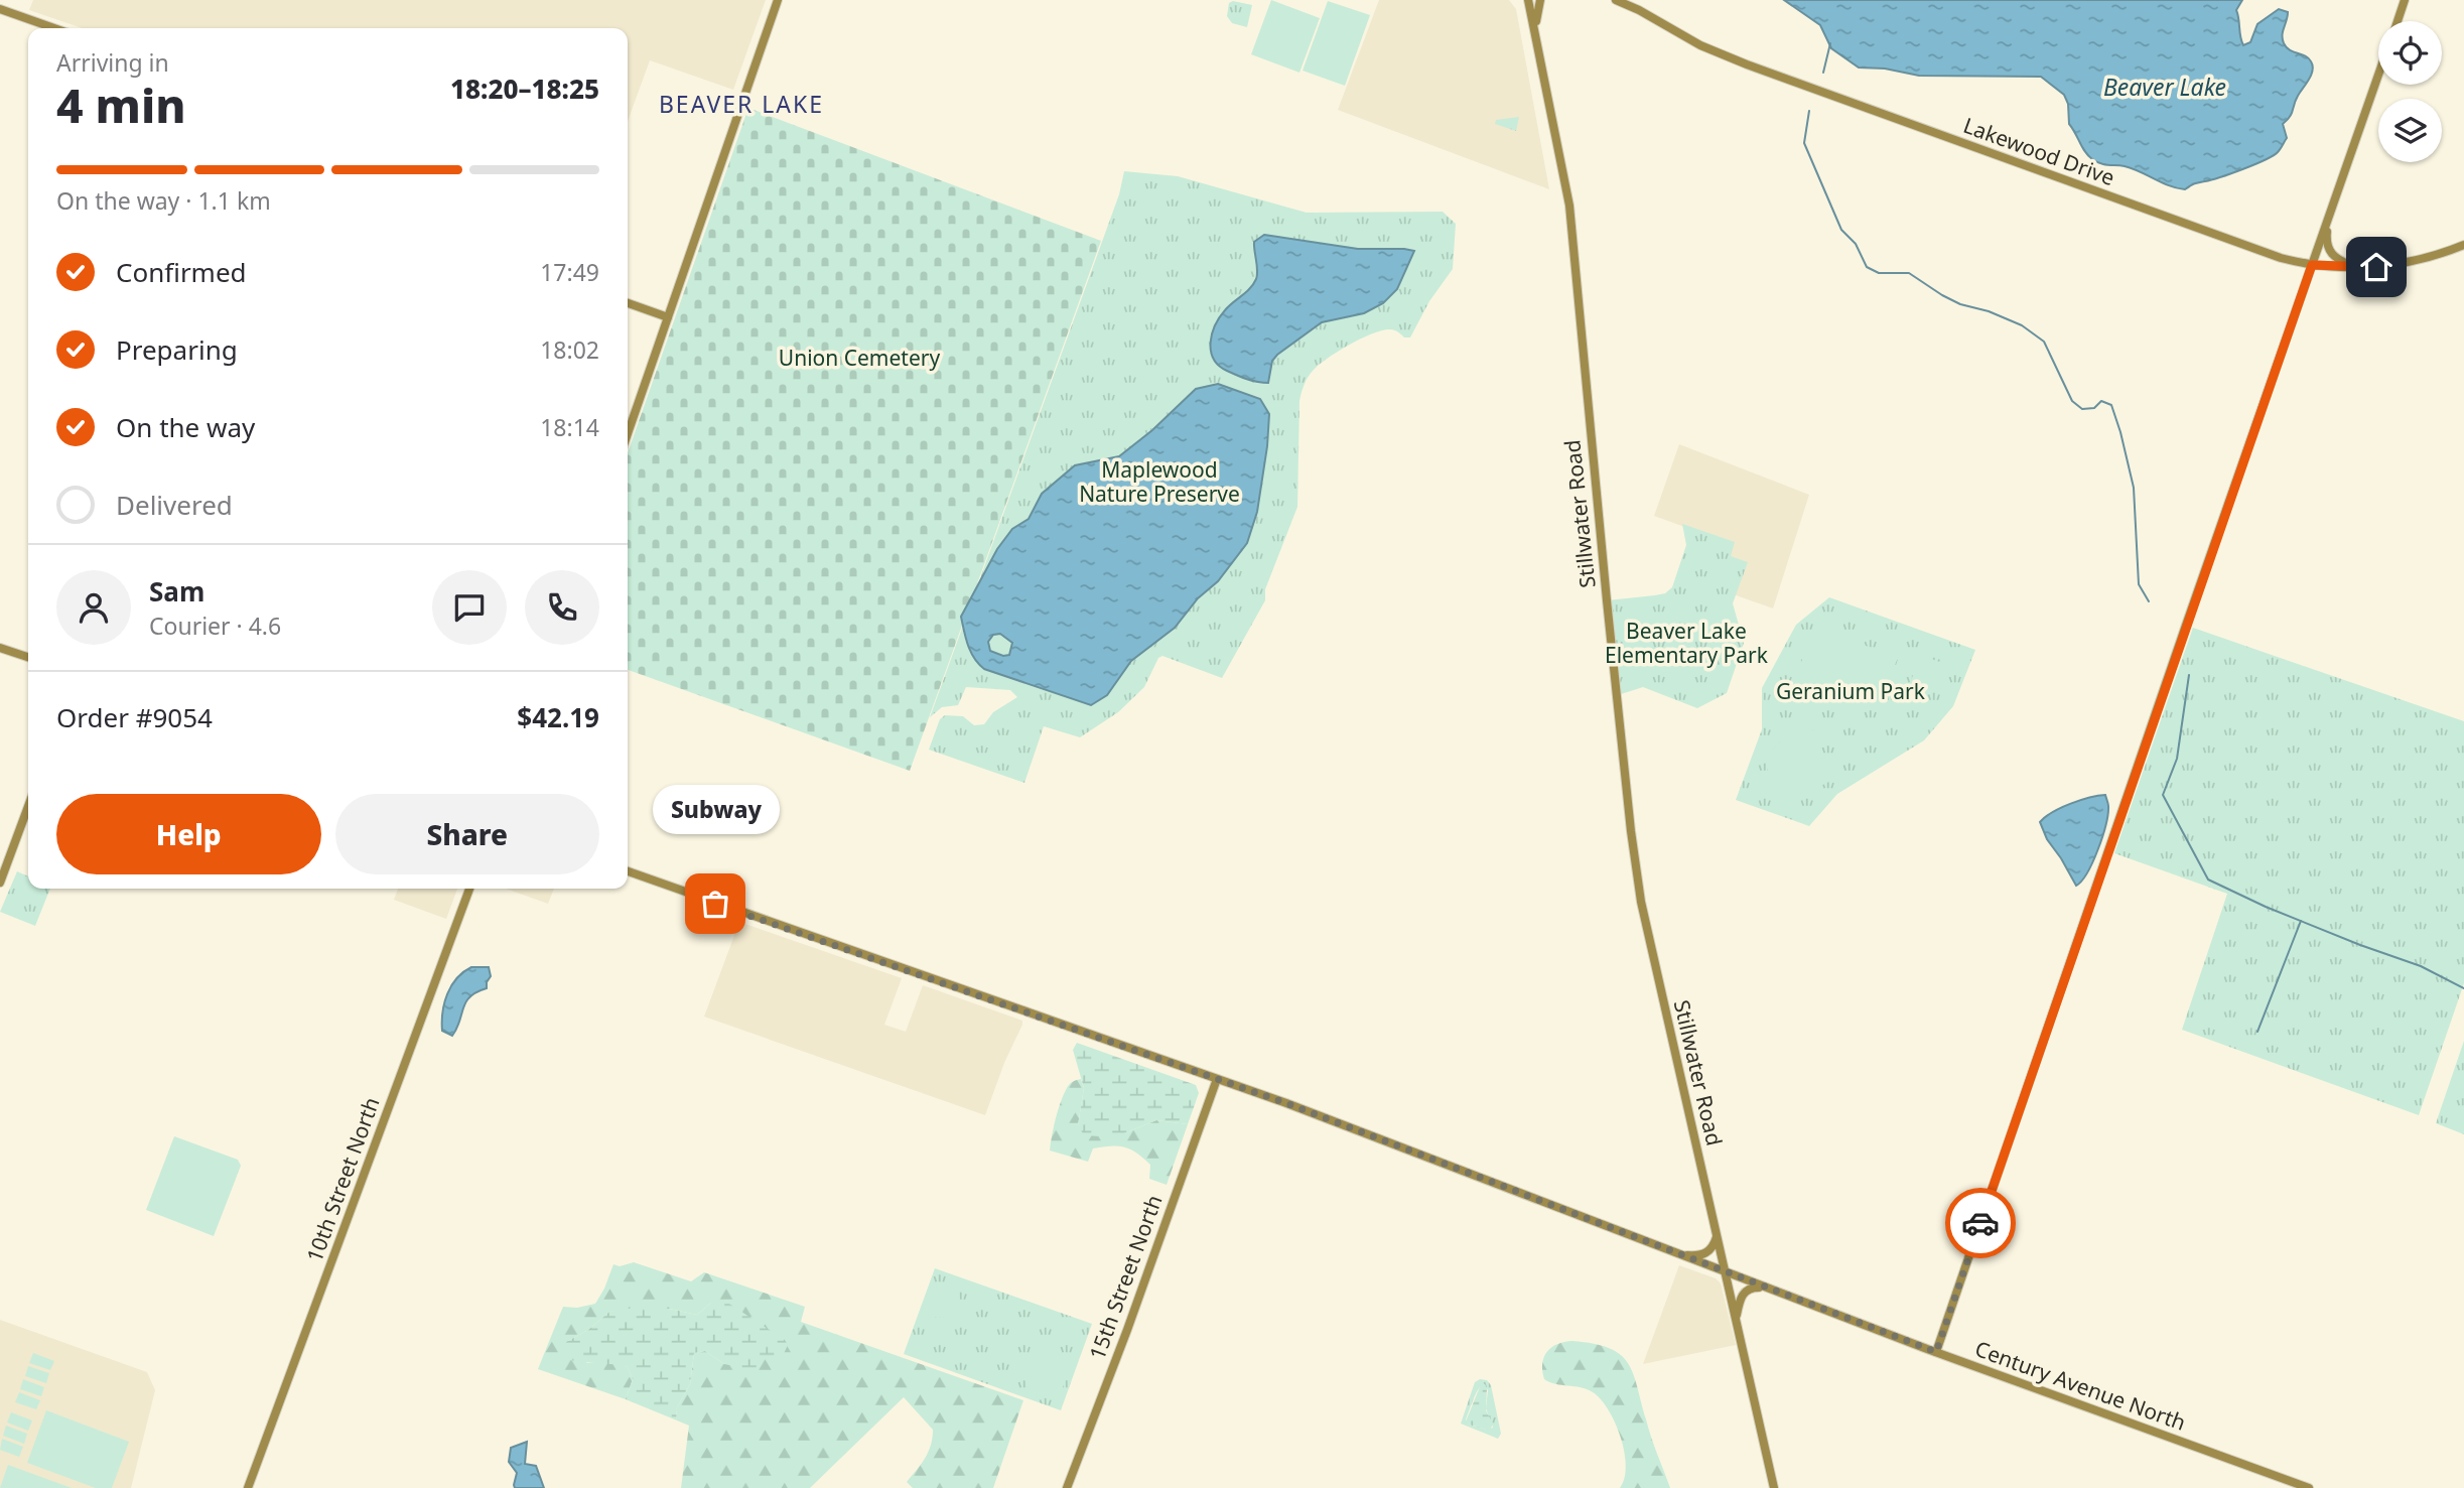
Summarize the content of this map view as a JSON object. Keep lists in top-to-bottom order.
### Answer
{
  "streets": {
    "main road": [
      "Lakewood Drive",
      "Stillwater Road",
      "10th Street North",
      "15th Street North",
      "Century Avenue North"
    ]
  },
  "crossings": [
    ["Stillwater Road", "Century Avenue North"],
    ["15th Street North", "Century Avenue North"]
  ],
  "districts": ["BEAVER LAKE"],
  "water": ["Beaver Lake"],
  "parks": [
    "Union Cemetery",
    "Maplewood Nature Preserve",
    "Beaver Lake Elementary Park",
    "Geranium Park"
  ],
  "places": ["Subway"],
  "page": {
    "heading": ["4 min", "Arriving in", "18:20–18:25"],
    "panel": [
      "Sam",
      "Courier · 4.6",
      "Order #9054",
      "$42.19"
    ],
    "bar": "On the way · 1.1 km",
    "list": [
      ["Confirmed", "17:49"],
      ["Preparing", "18:02"],
      ["On the way", "18:14"],
      "Delivered"
    ],
    "buttons": ["Help", "Share"],
    "bubble": "Subway"
  }
}
